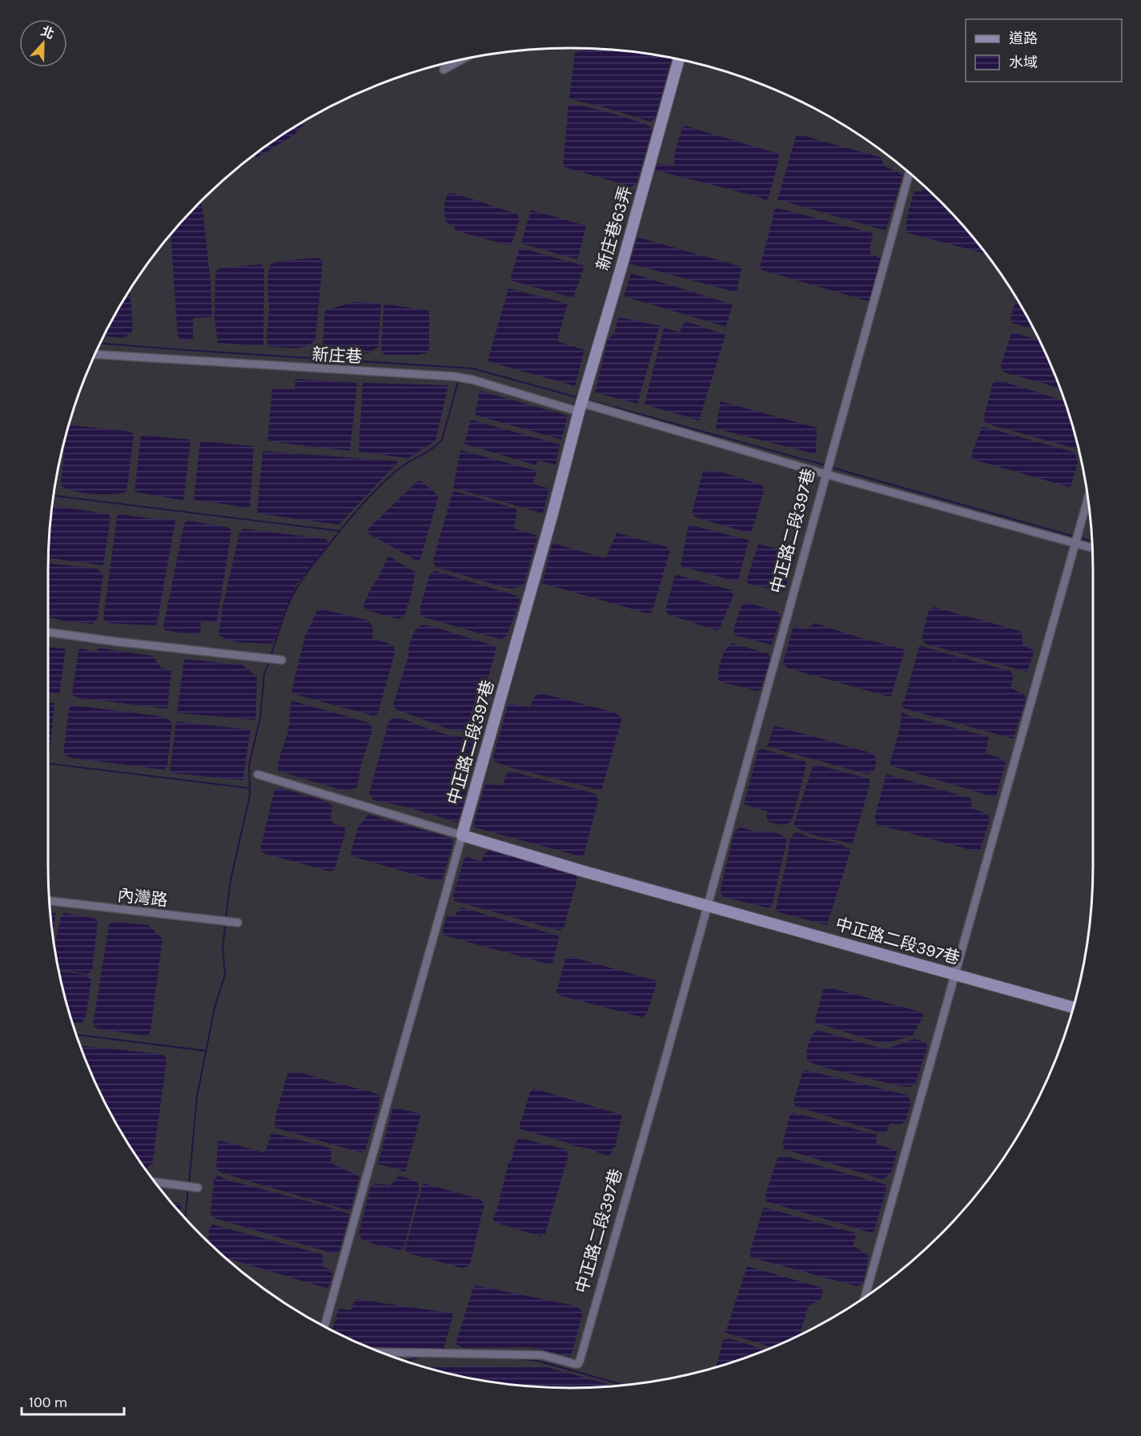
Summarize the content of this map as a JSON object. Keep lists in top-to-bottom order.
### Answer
{
  "streets": {
    "street": [
      "新庄巷63弄",
      "新庄巷",
      "中正路二段397巷",
      "內灣路"
    ]
  },
  "crossings": [
    ["新庄巷63弄", "新庄巷"],
    ["新庄巷63弄", "中正路二段397巷"],
    ["新庄巷", "中正路二段397巷"]
  ],
  "legend": ["道路", "水域"],
  "scale_bar": "100 m",
  "north": "top"
}
